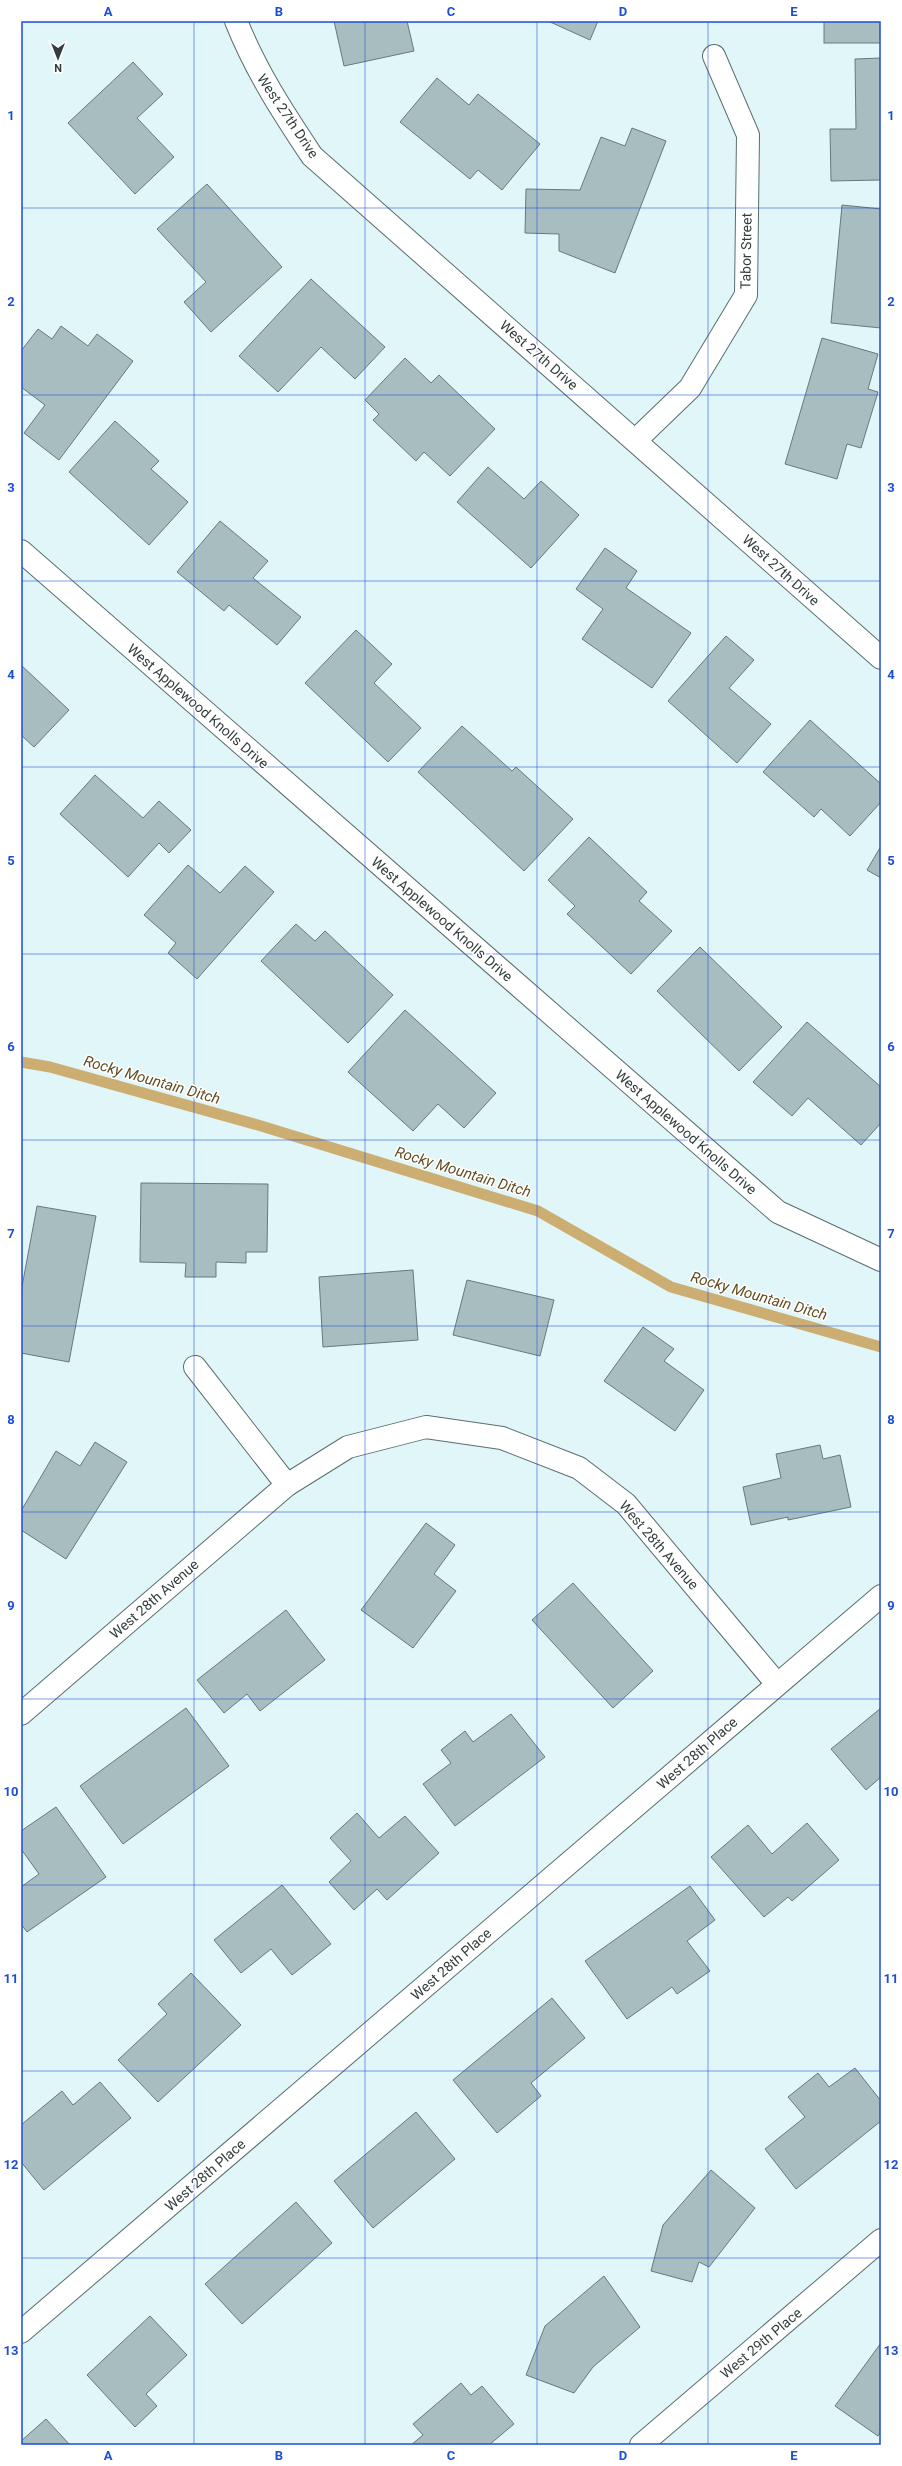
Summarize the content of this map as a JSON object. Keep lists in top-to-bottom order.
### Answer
{
  "streets": {
    "street": [
      "West 27th Drive",
      "Tabor Street",
      "West Applewood Knolls Drive",
      "West 28th Avenue",
      "West 28th Place",
      "West 29th Place"
    ]
  },
  "crossings": [
    ["West 27th Drive", "Tabor Street"],
    ["West 28th Avenue", "West 28th Place"]
  ],
  "water": ["Rocky Mountain Ditch"],
  "north": "bottom",
  "grid": {
    "columns": [
      "A",
      "B",
      "C",
      "D",
      "E"
    ],
    "rows": [
      "1",
      "2",
      "3",
      "4",
      "5",
      "6",
      "7",
      "8",
      "9",
      "10",
      "11",
      "12",
      "13"
    ]
  }
}
